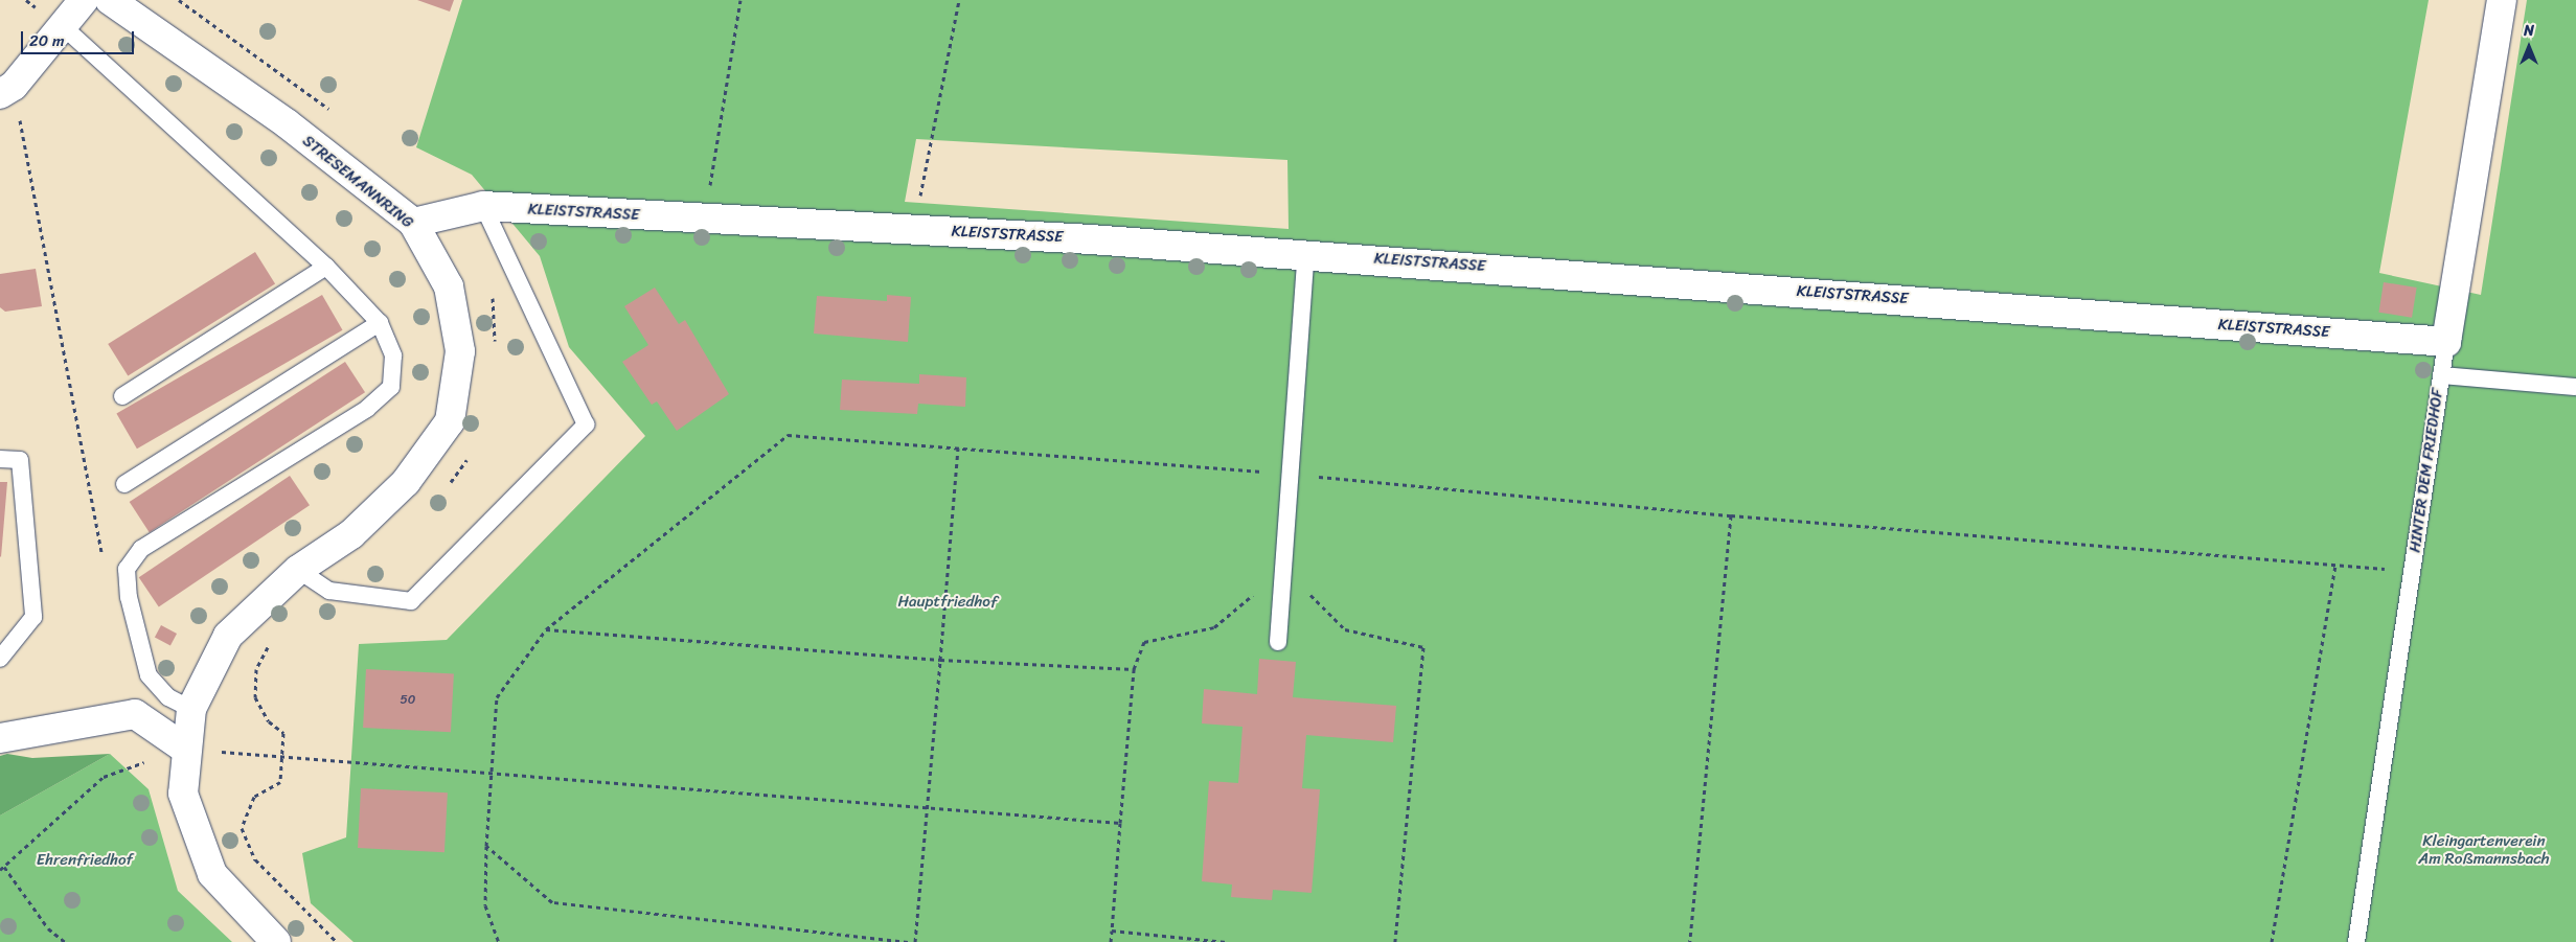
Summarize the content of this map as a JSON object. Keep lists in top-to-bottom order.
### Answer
{
  "streets": {
    "street": ["STRESEMANNRING", "KLEISTSTRASSE", "HINTER DEM FRIEDHOF"]
  },
  "crossings": [
    ["STRESEMANNRING", "KLEISTSTRASSE"],
    ["KLEISTSTRASSE", "HINTER DEM FRIEDHOF"]
  ],
  "parks": ["Hauptfriedhof", "Kleingartenverein Am Roßmannsbach", "Ehrenfriedhof"],
  "house_numbers": ["50"],
  "scale_bar": "20 m",
  "north": "top"
}
